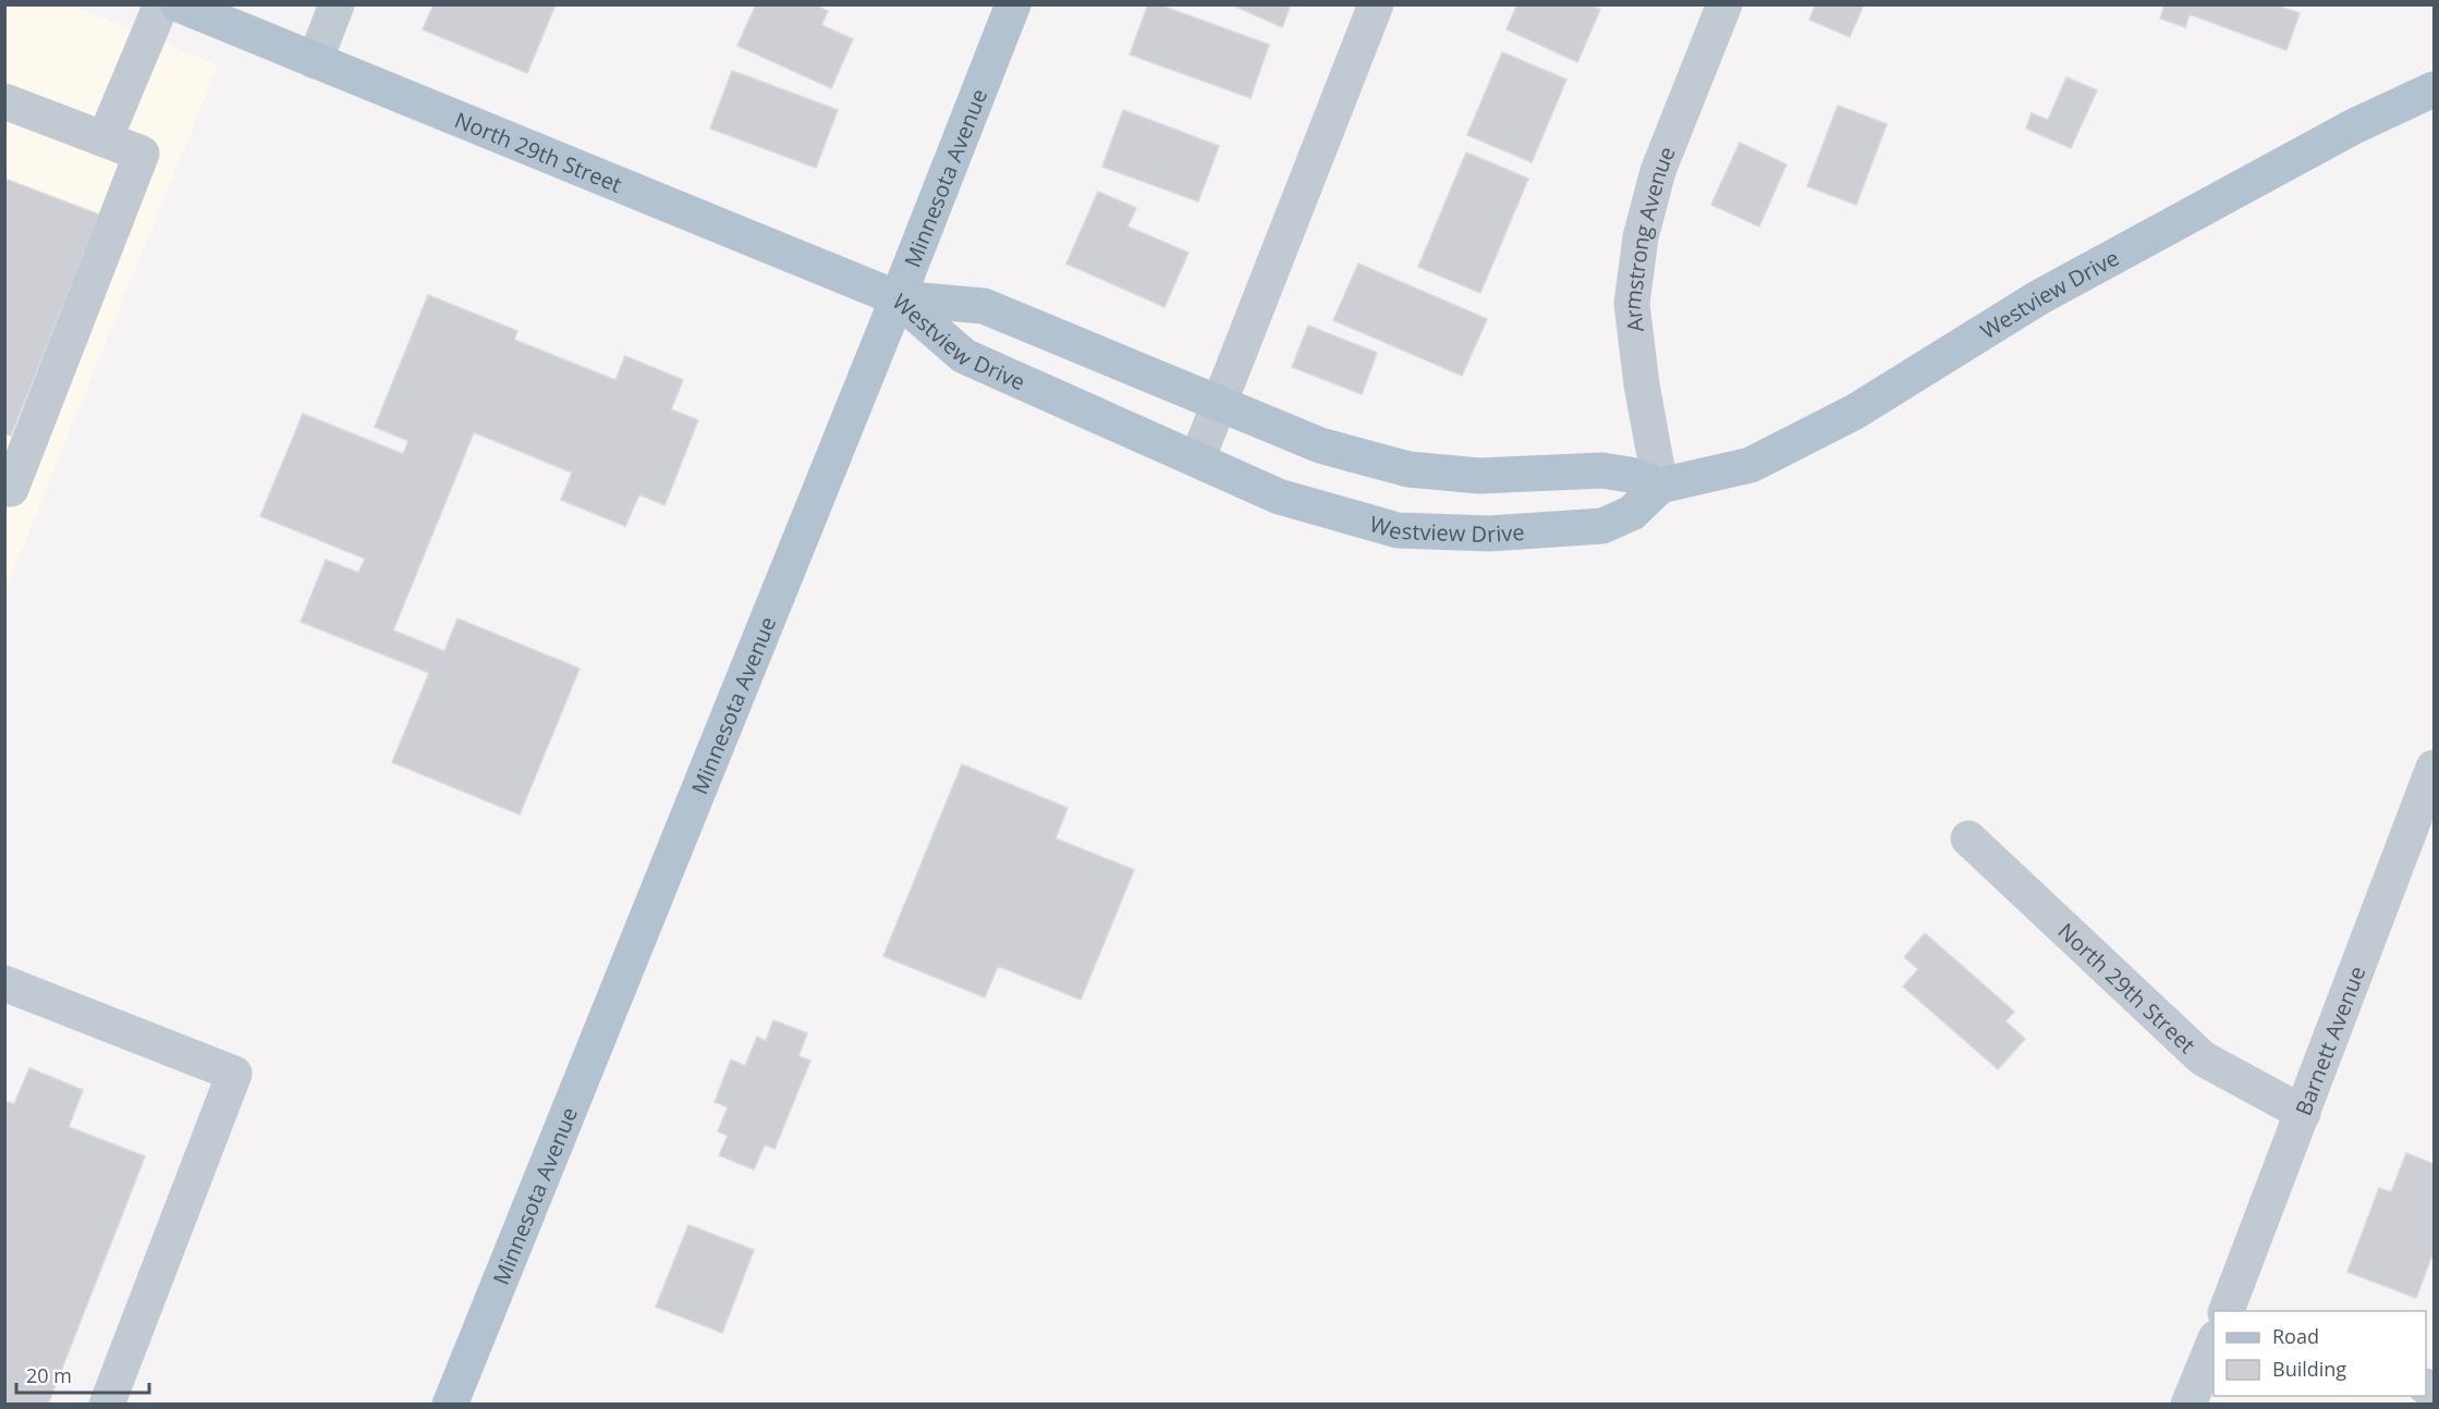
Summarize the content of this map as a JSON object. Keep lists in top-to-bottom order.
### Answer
{
  "streets": {
    "main road": ["North 29th Street", "Minnesota Avenue", "Westview Drive"],
    "street": ["Armstrong Avenue", "Barnett Avenue"]
  },
  "crossings": [
    ["North 29th Street", "Minnesota Avenue"],
    ["North 29th Street", "Westview Drive"],
    ["North 29th Street", "Barnett Avenue"],
    ["Minnesota Avenue", "Westview Drive"],
    ["Armstrong Avenue", "Westview Drive"]
  ],
  "legend": ["Road", "Building"],
  "scale_bar": "20 m"
}
